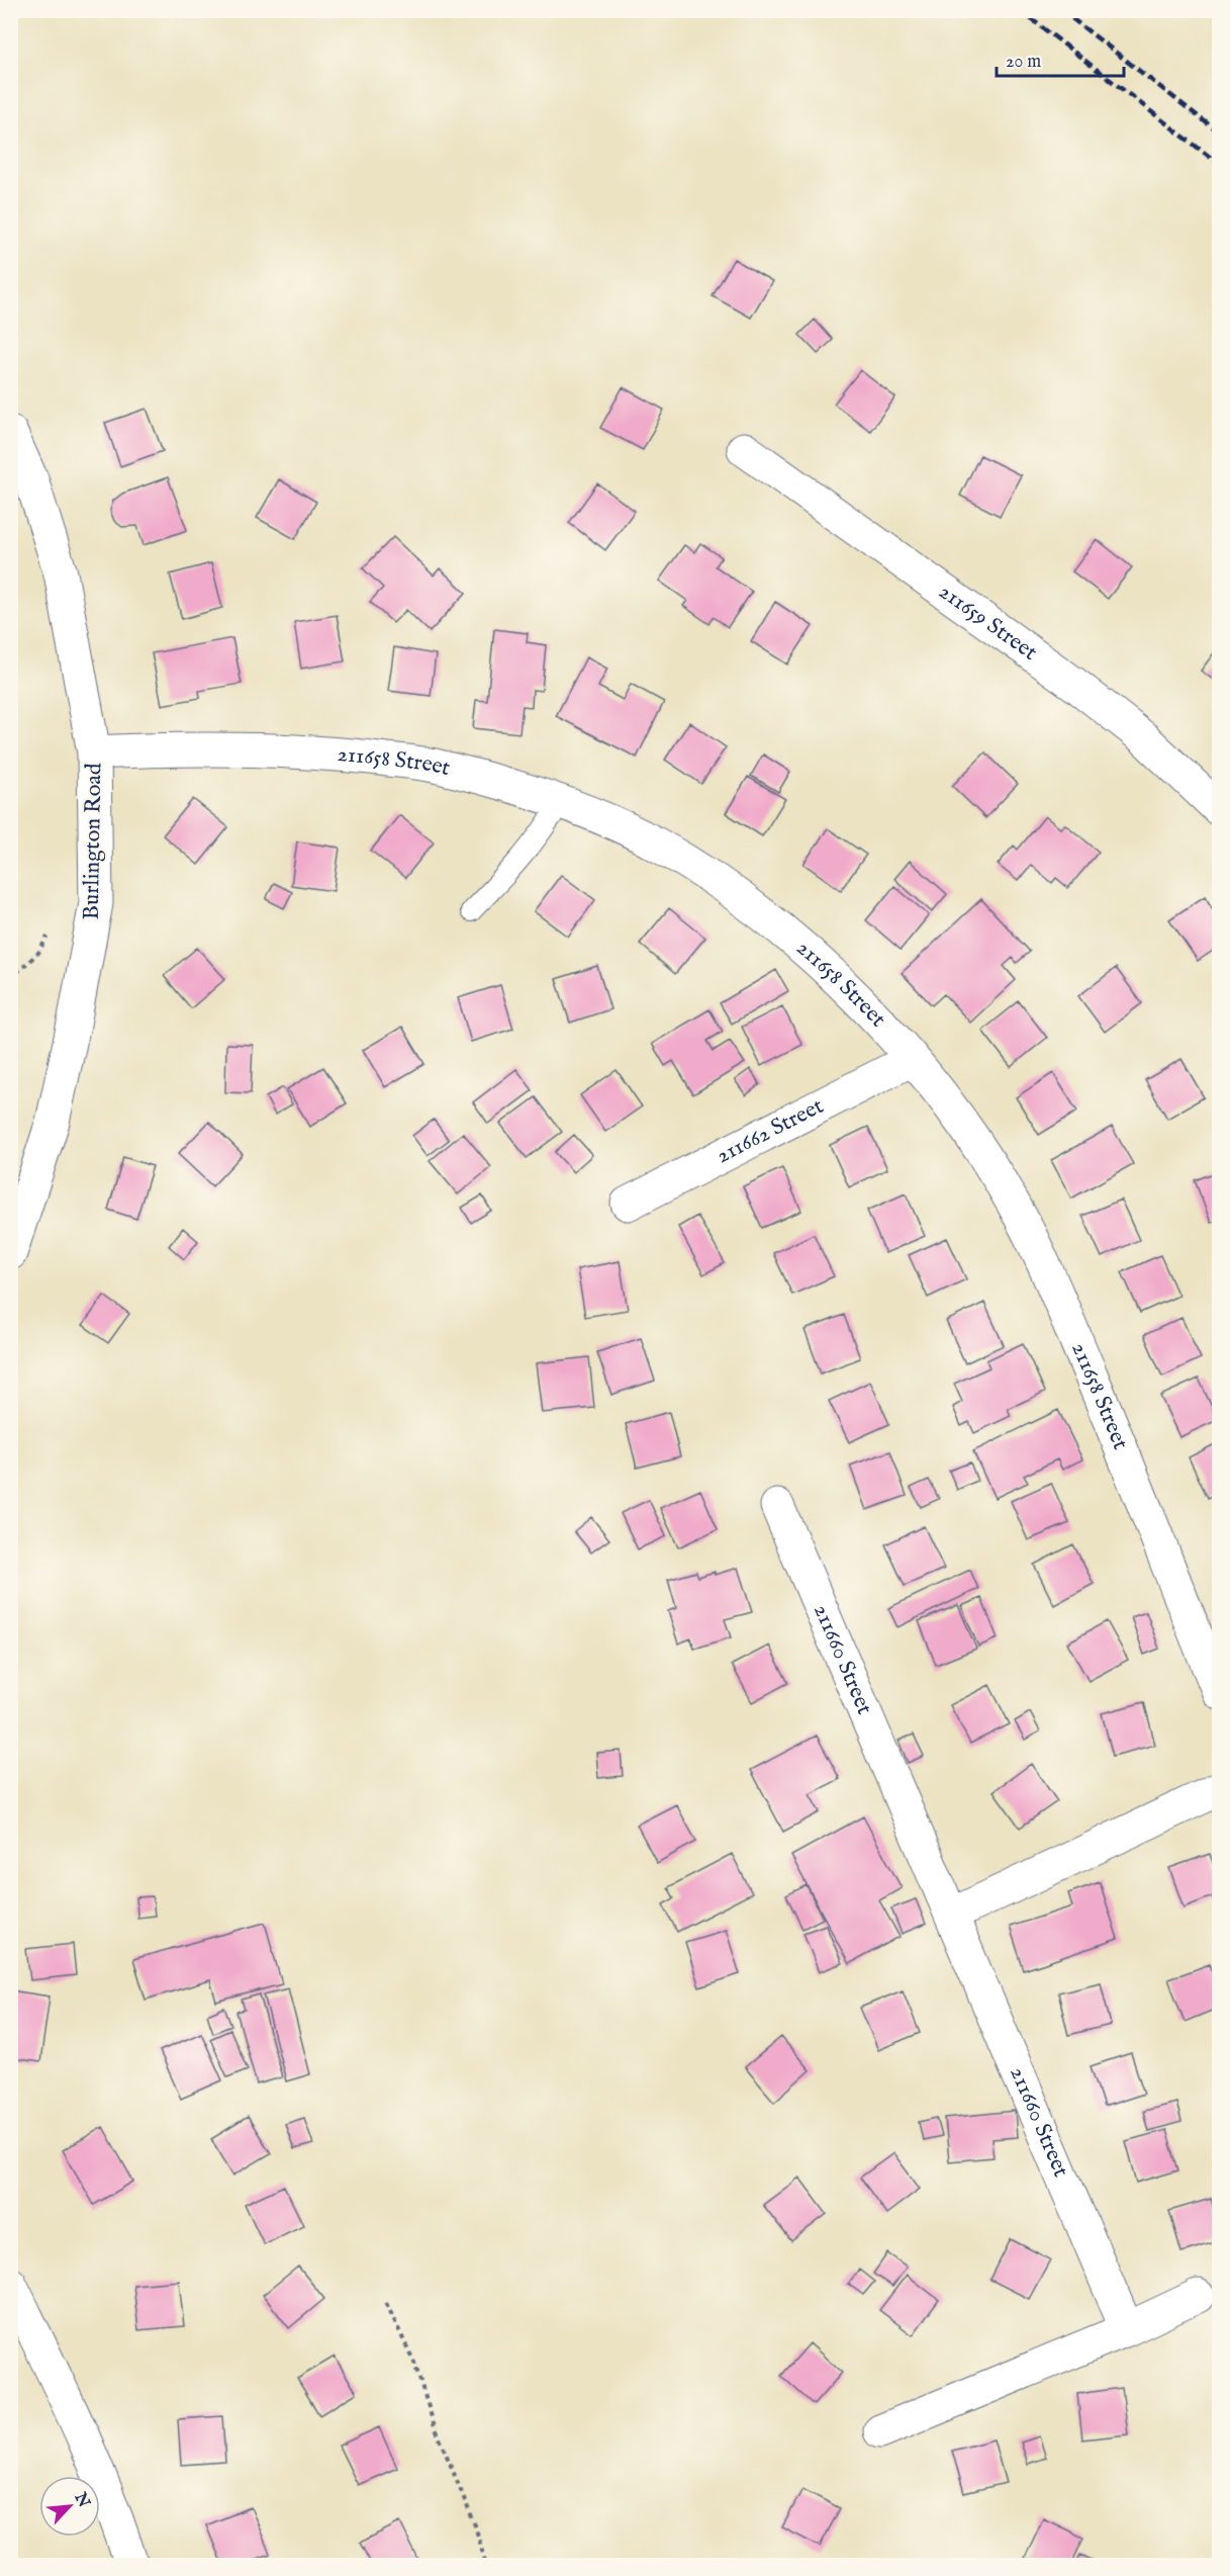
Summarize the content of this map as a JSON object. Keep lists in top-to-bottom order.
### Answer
{
  "streets": {
    "street": [
      "211659 Street",
      "211658 Street",
      "Burlington Road",
      "211662 Street",
      "211660 Street"
    ]
  },
  "crossings": [
    ["211658 Street", "Burlington Road"],
    ["211658 Street", "211662 Street"]
  ],
  "scale_bar": "20 m",
  "north": "top right"
}
